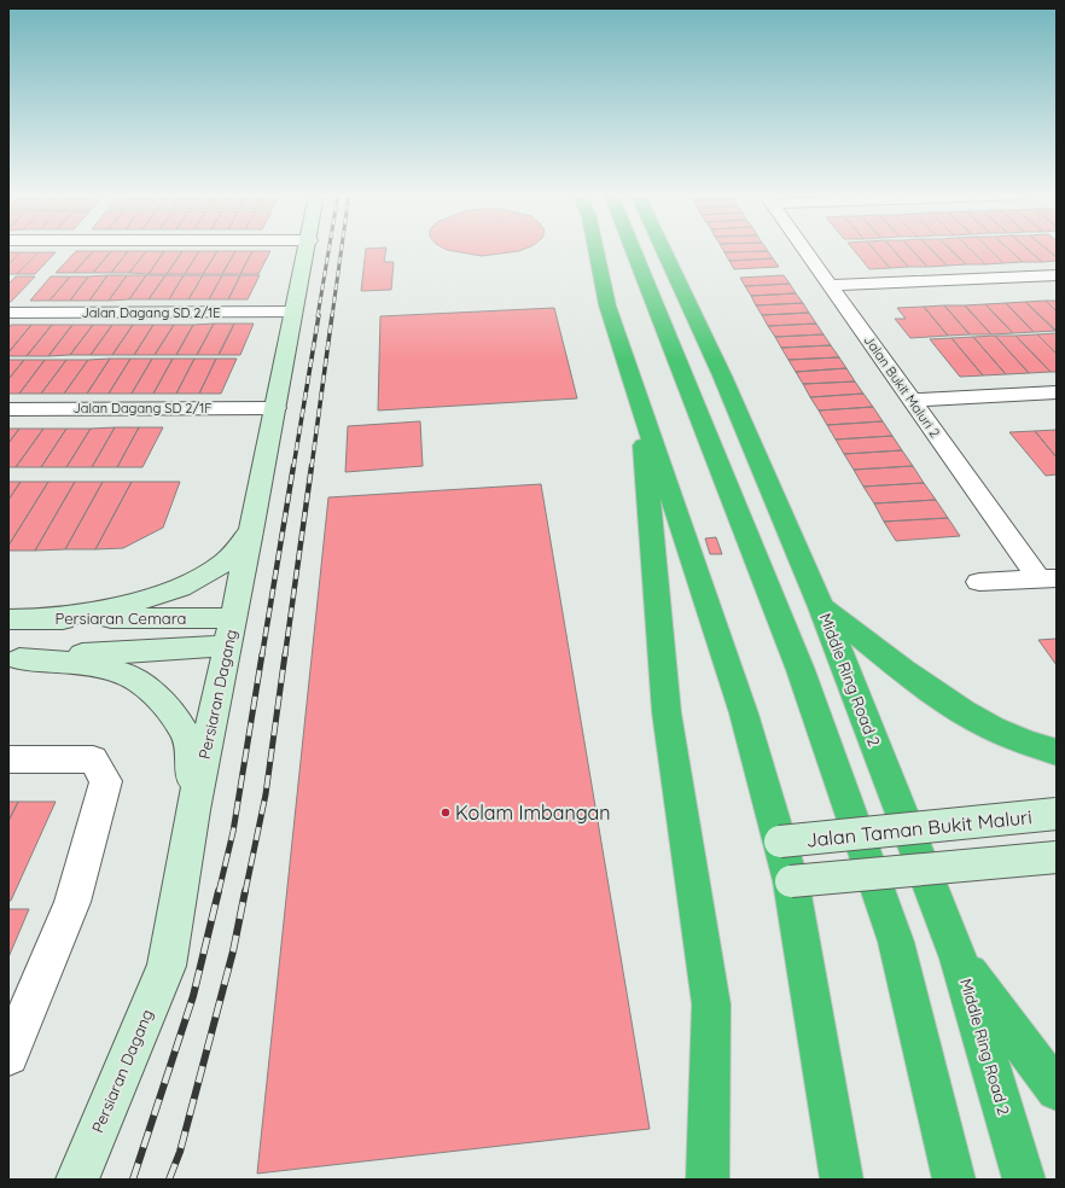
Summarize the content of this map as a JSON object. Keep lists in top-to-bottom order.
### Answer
{
  "streets": {
    "highway": ["Middle Ring Road 2"],
    "main road": ["Persiaran Cemara", "Persiaran Dagang", "Jalan Taman Bukit Maluri"],
    "street": ["Jalan Dagang SD 2/1E", "Jalan Bukit Maluri 2", "Jalan Dagang SD 2/1F"]
  },
  "crossings": [
    ["Jalan Dagang SD 2/1E", "Persiaran Dagang"],
    ["Jalan Dagang SD 2/1F", "Persiaran Dagang"],
    ["Persiaran Cemara", "Persiaran Dagang"]
  ],
  "places": ["Kolam Imbangan"]
}
